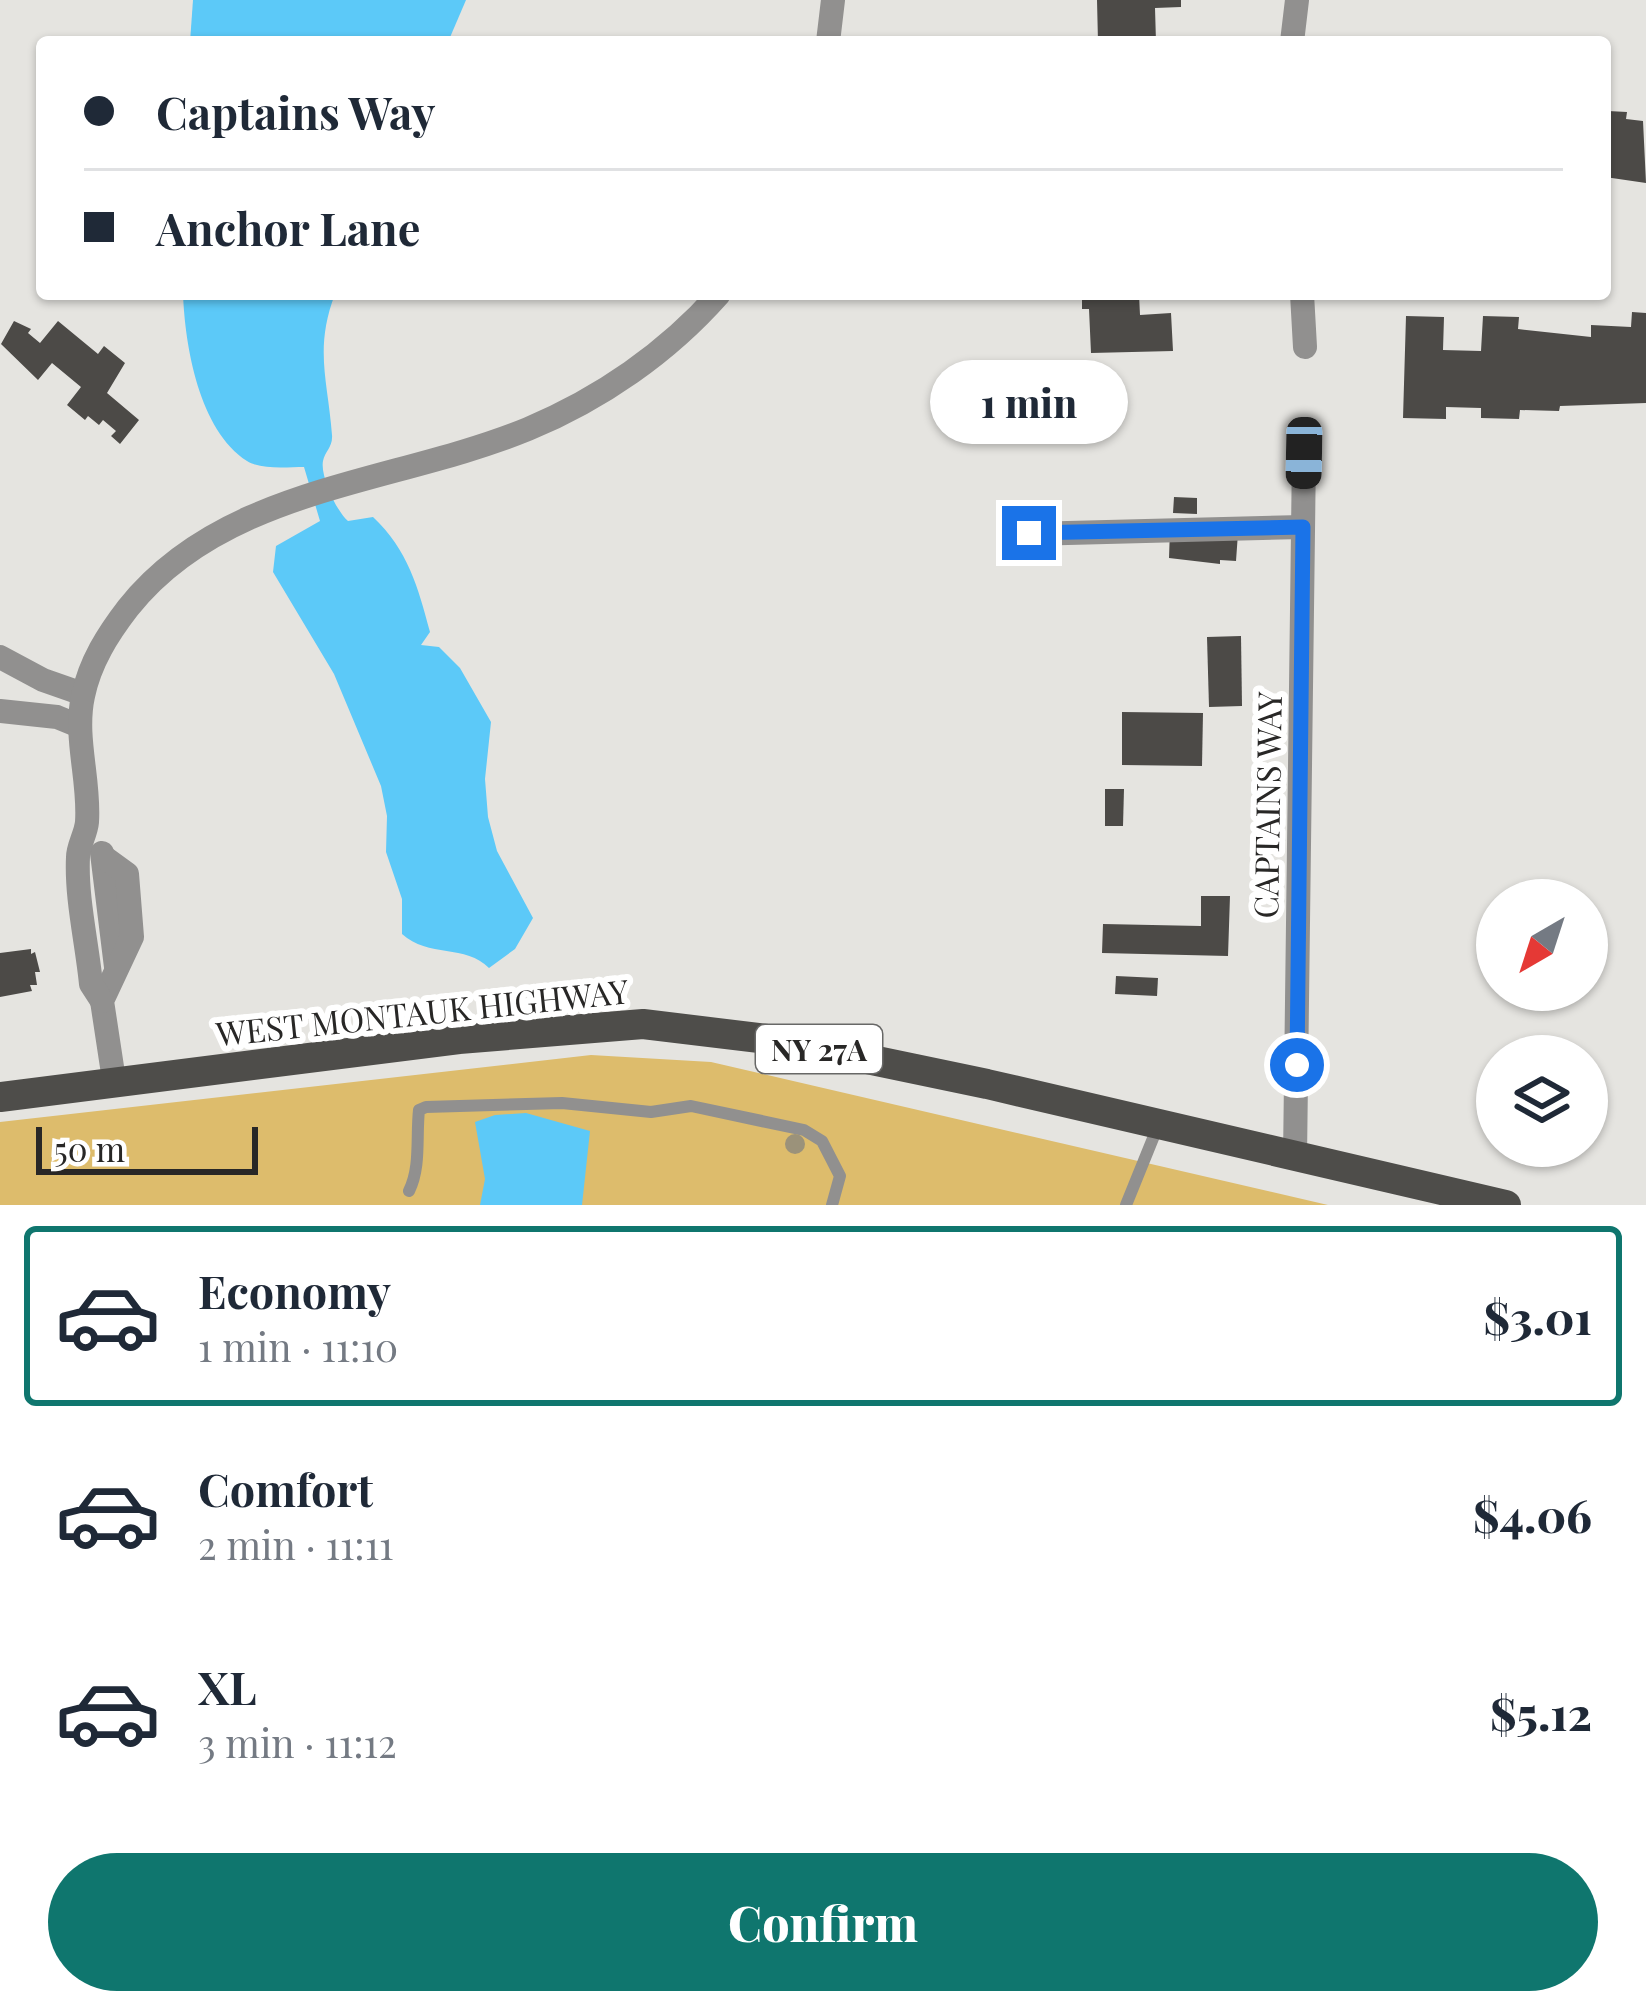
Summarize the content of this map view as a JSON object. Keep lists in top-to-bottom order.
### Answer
{
  "streets": {
    "main road": ["WEST MONTAUK HIGHWAY", "NY 27A"],
    "street": ["CAPTAINS WAY"]
  },
  "crossings": [
    ["CAPTAINS WAY", "WEST MONTAUK HIGHWAY"],
    ["WEST MONTAUK HIGHWAY", "NY 27A"]
  ],
  "scale_bar": "50 m",
  "north": "bottom left",
  "page": {
    "banner": ["Captains Way", "Anchor Lane"],
    "bubble": "1 min",
    "scale": "50 m",
    "list": [
      {
        "name": "Economy",
        "note": "1 min · 11:10",
        "value": "$3.01"
      },
      {
        "name": "Comfort",
        "note": "2 min · 11:11",
        "value": "$4.06"
      },
      {
        "name": "XL",
        "note": "3 min · 11:12",
        "value": "$5.12"
      }
    ],
    "buttons": "Confirm"
  }
}
